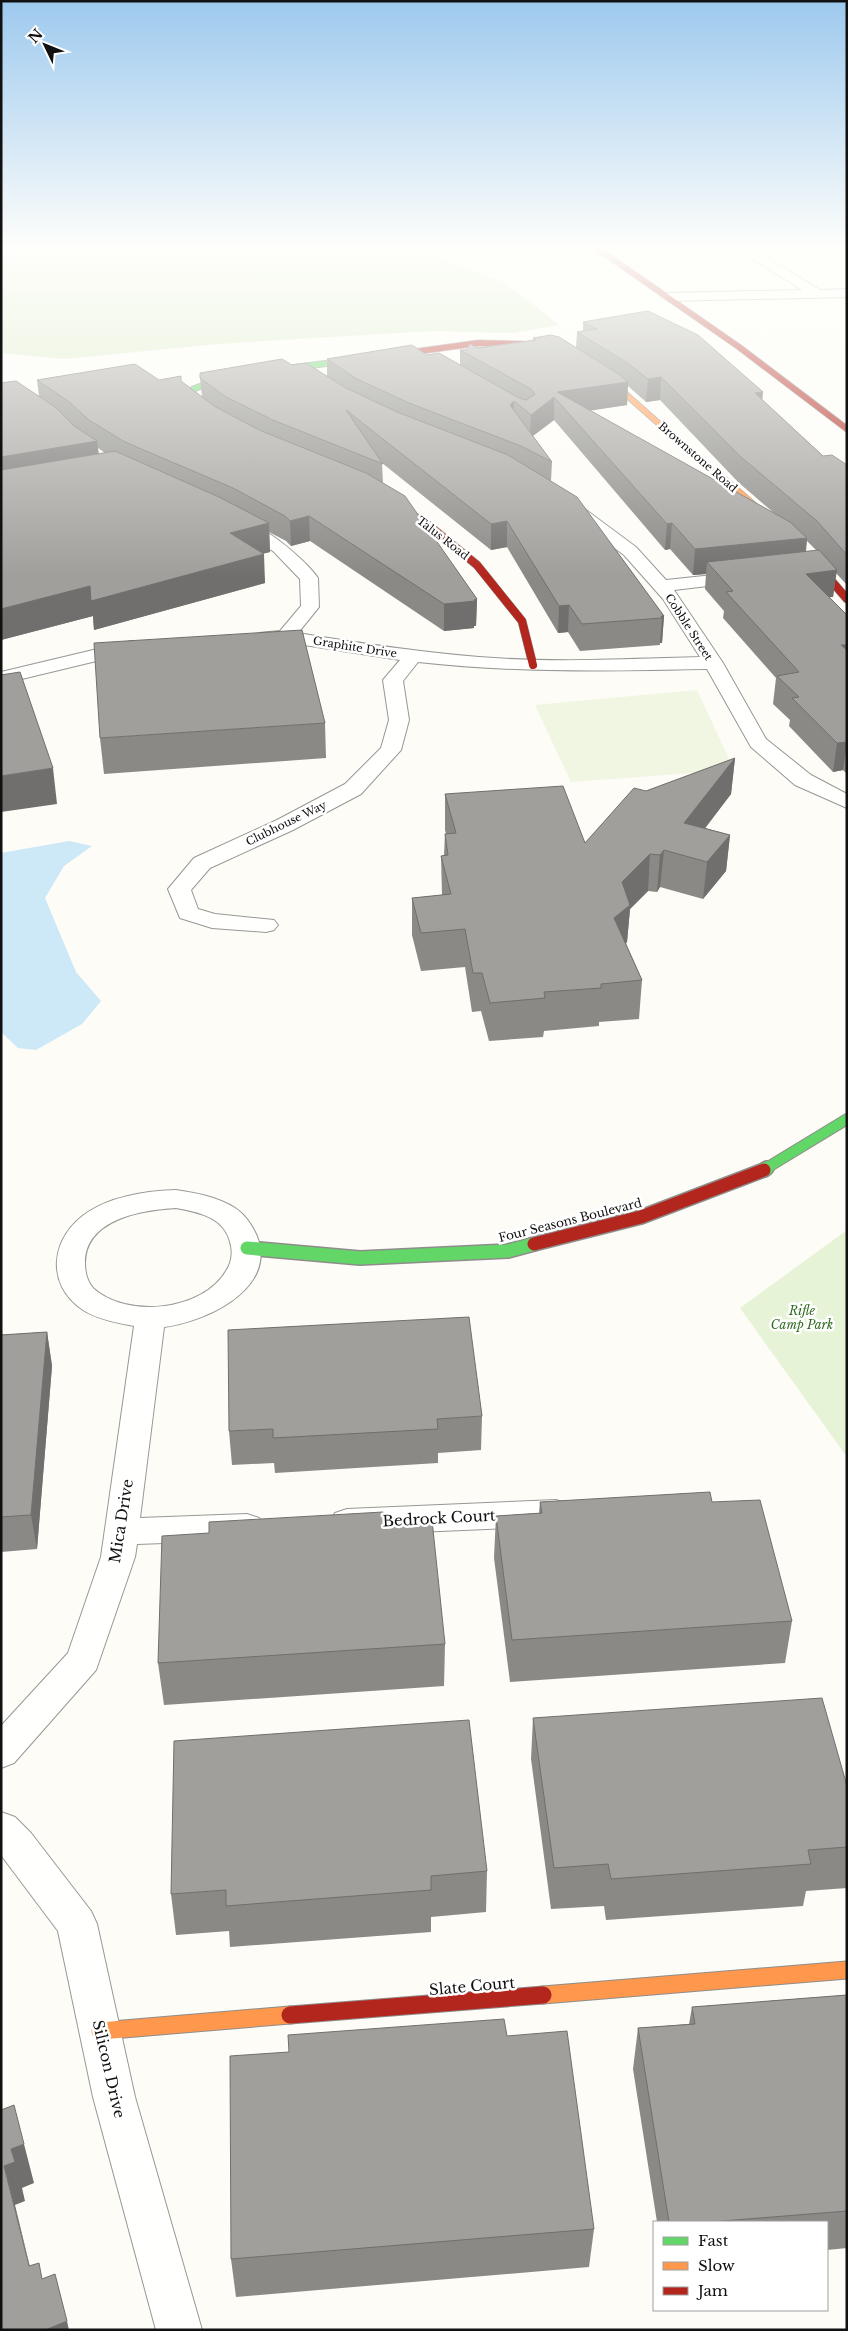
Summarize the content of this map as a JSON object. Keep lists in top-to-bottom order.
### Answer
{
  "streets": {
    "street": [
      "Brownstone Road",
      "Talus Road",
      "Cobble Street",
      "Graphite Drive",
      "Clubhouse Way",
      "Four Seasons Boulevard",
      "Bedrock Court",
      "Mica Drive",
      "Slate Court",
      "Silicon Drive"
    ]
  },
  "crossings": [
    ["Talus Road", "Graphite Drive"],
    ["Cobble Street", "Graphite Drive"],
    ["Graphite Drive", "Clubhouse Way"],
    ["Four Seasons Boulevard", "Mica Drive"],
    ["Slate Court", "Silicon Drive"]
  ],
  "parks": ["Rifle Camp Park"],
  "legend": ["Fast", "Slow", "Jam"],
  "north": "top left"
}
